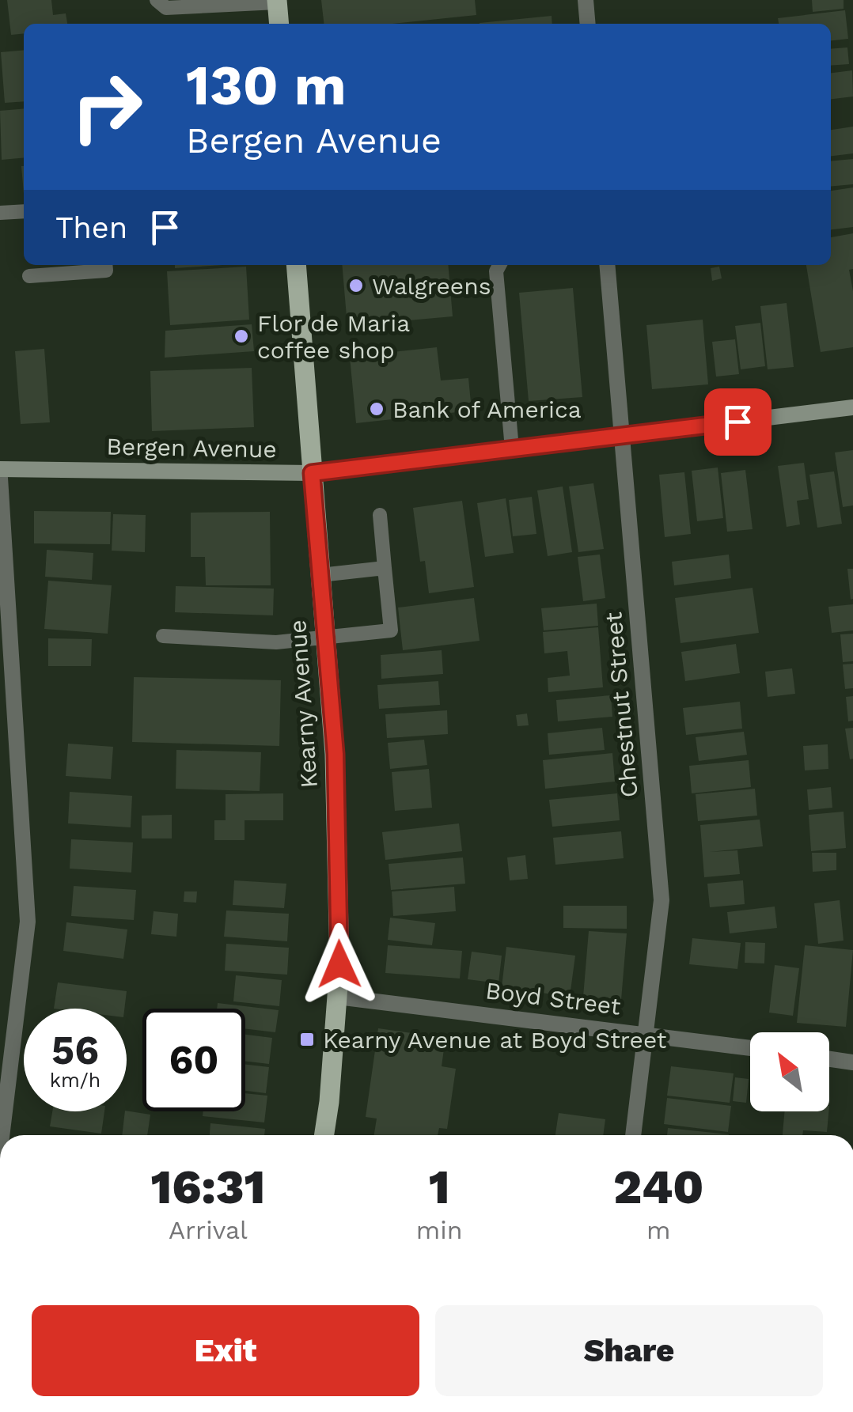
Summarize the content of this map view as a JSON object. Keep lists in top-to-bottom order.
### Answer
{
  "streets": {
    "main road": ["Kearny Avenue"],
    "street": ["Bergen Avenue", "Chestnut Street", "Boyd Street"]
  },
  "crossings": [
    ["Bergen Avenue", "Kearny Avenue"],
    ["Bergen Avenue", "Chestnut Street"],
    ["Kearny Avenue", "Boyd Street"],
    ["Chestnut Street", "Boyd Street"]
  ],
  "places": {
    "other": ["Walgreens", "Flor de Maria coffee shop", "Bank of America"],
    "transit": ["Kearny Avenue at Boyd Street"]
  },
  "north": "top left",
  "page": {
    "turn": ["130 m", "Bergen Avenue"],
    "then": "Then",
    "speed": "56 km/h",
    "limit": "60",
    "eta": [
      "16:31",
      "Arrival",
      "1",
      "min",
      "240",
      "m"
    ],
    "buttons": ["Exit", "Share"]
  }
}
